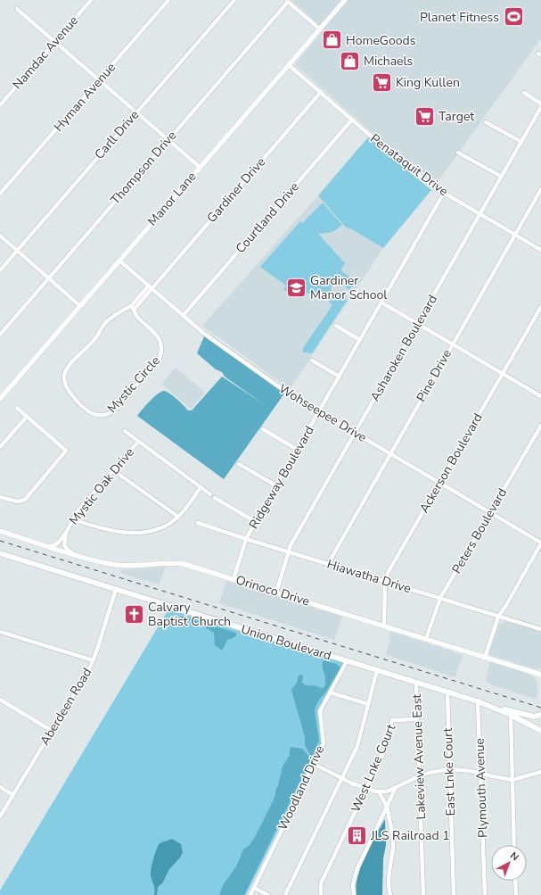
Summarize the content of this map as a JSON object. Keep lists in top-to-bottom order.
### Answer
{
  "streets": {
    "main road": ["Union Boulevard"],
    "street": [
      "Namdac Avenue",
      "Hyman Avenue",
      "Carll Drive",
      "Penataquit Drive",
      "Thompson Drive",
      "Gardiner Drive",
      "Manor Lane",
      "Courtland Drive",
      "Asharoken Boulevard",
      "Pine Drive",
      "Mystic Circle",
      "Wohseepee Drive",
      "Ackerson Boulevard",
      "Ridgeway Boulevard",
      "Mystic Oak Drive",
      "Peters Boulevard",
      "Hiawatha Drive",
      "Orinoco Drive",
      "Aberdeen Road",
      "Lakeview Avenue East",
      "West Lnke Court",
      "East Lnke Court",
      "Woodland Drive",
      "Plymouth Avenue"
    ]
  },
  "crossings": [
    ["Penataquit Drive", "Gardiner Drive"],
    ["Penataquit Drive", "Manor Lane"],
    ["Penataquit Drive", "Courtland Drive"],
    ["Penataquit Drive", "Asharoken Boulevard"],
    ["Penataquit Drive", "Pine Drive"],
    ["Penataquit Drive", "Ridgeway Boulevard"],
    ["Gardiner Drive", "Mystic Circle"],
    ["Gardiner Drive", "Wohseepee Drive"],
    ["Manor Lane", "Wohseepee Drive"],
    ["Courtland Drive", "Wohseepee Drive"],
    ["Asharoken Boulevard", "Wohseepee Drive"],
    ["Asharoken Boulevard", "Hiawatha Drive"],
    ["Asharoken Boulevard", "Orinoco Drive"],
    ["Pine Drive", "Wohseepee Drive"],
    ["Pine Drive", "Hiawatha Drive"],
    ["Mystic Circle", "Wohseepee Drive"],
    ["Wohseepee Drive", "Ackerson Boulevard"],
    ["Wohseepee Drive", "Ridgeway Boulevard"],
    ["Wohseepee Drive", "Peters Boulevard"],
    ["Ackerson Boulevard", "Hiawatha Drive"],
    ["Ackerson Boulevard", "Orinoco Drive"],
    ["Ridgeway Boulevard", "Hiawatha Drive"],
    ["Ridgeway Boulevard", "Orinoco Drive"],
    ["Mystic Oak Drive", "Orinoco Drive"],
    ["Peters Boulevard", "Hiawatha Drive"],
    ["Peters Boulevard", "Orinoco Drive"],
    ["Union Boulevard", "Aberdeen Road"],
    ["Union Boulevard", "Lakeview Avenue East"],
    ["Union Boulevard", "East Lnke Court"],
    ["Union Boulevard", "Woodland Drive"],
    ["Union Boulevard", "Plymouth Avenue"],
    ["Lakeview Avenue East", "West Lnke Court"]
  ],
  "places": {
    "sports": ["Planet Fitness"],
    "shop": ["HomeGoods", "Michaels"],
    "supermarket": ["King Kullen", "Target"],
    "school or university": ["Gardiner Manor School"],
    "church": ["Calvary Baptist Church"],
    "building": ["JLS Railroad 1"]
  },
  "north": "top right"
}
